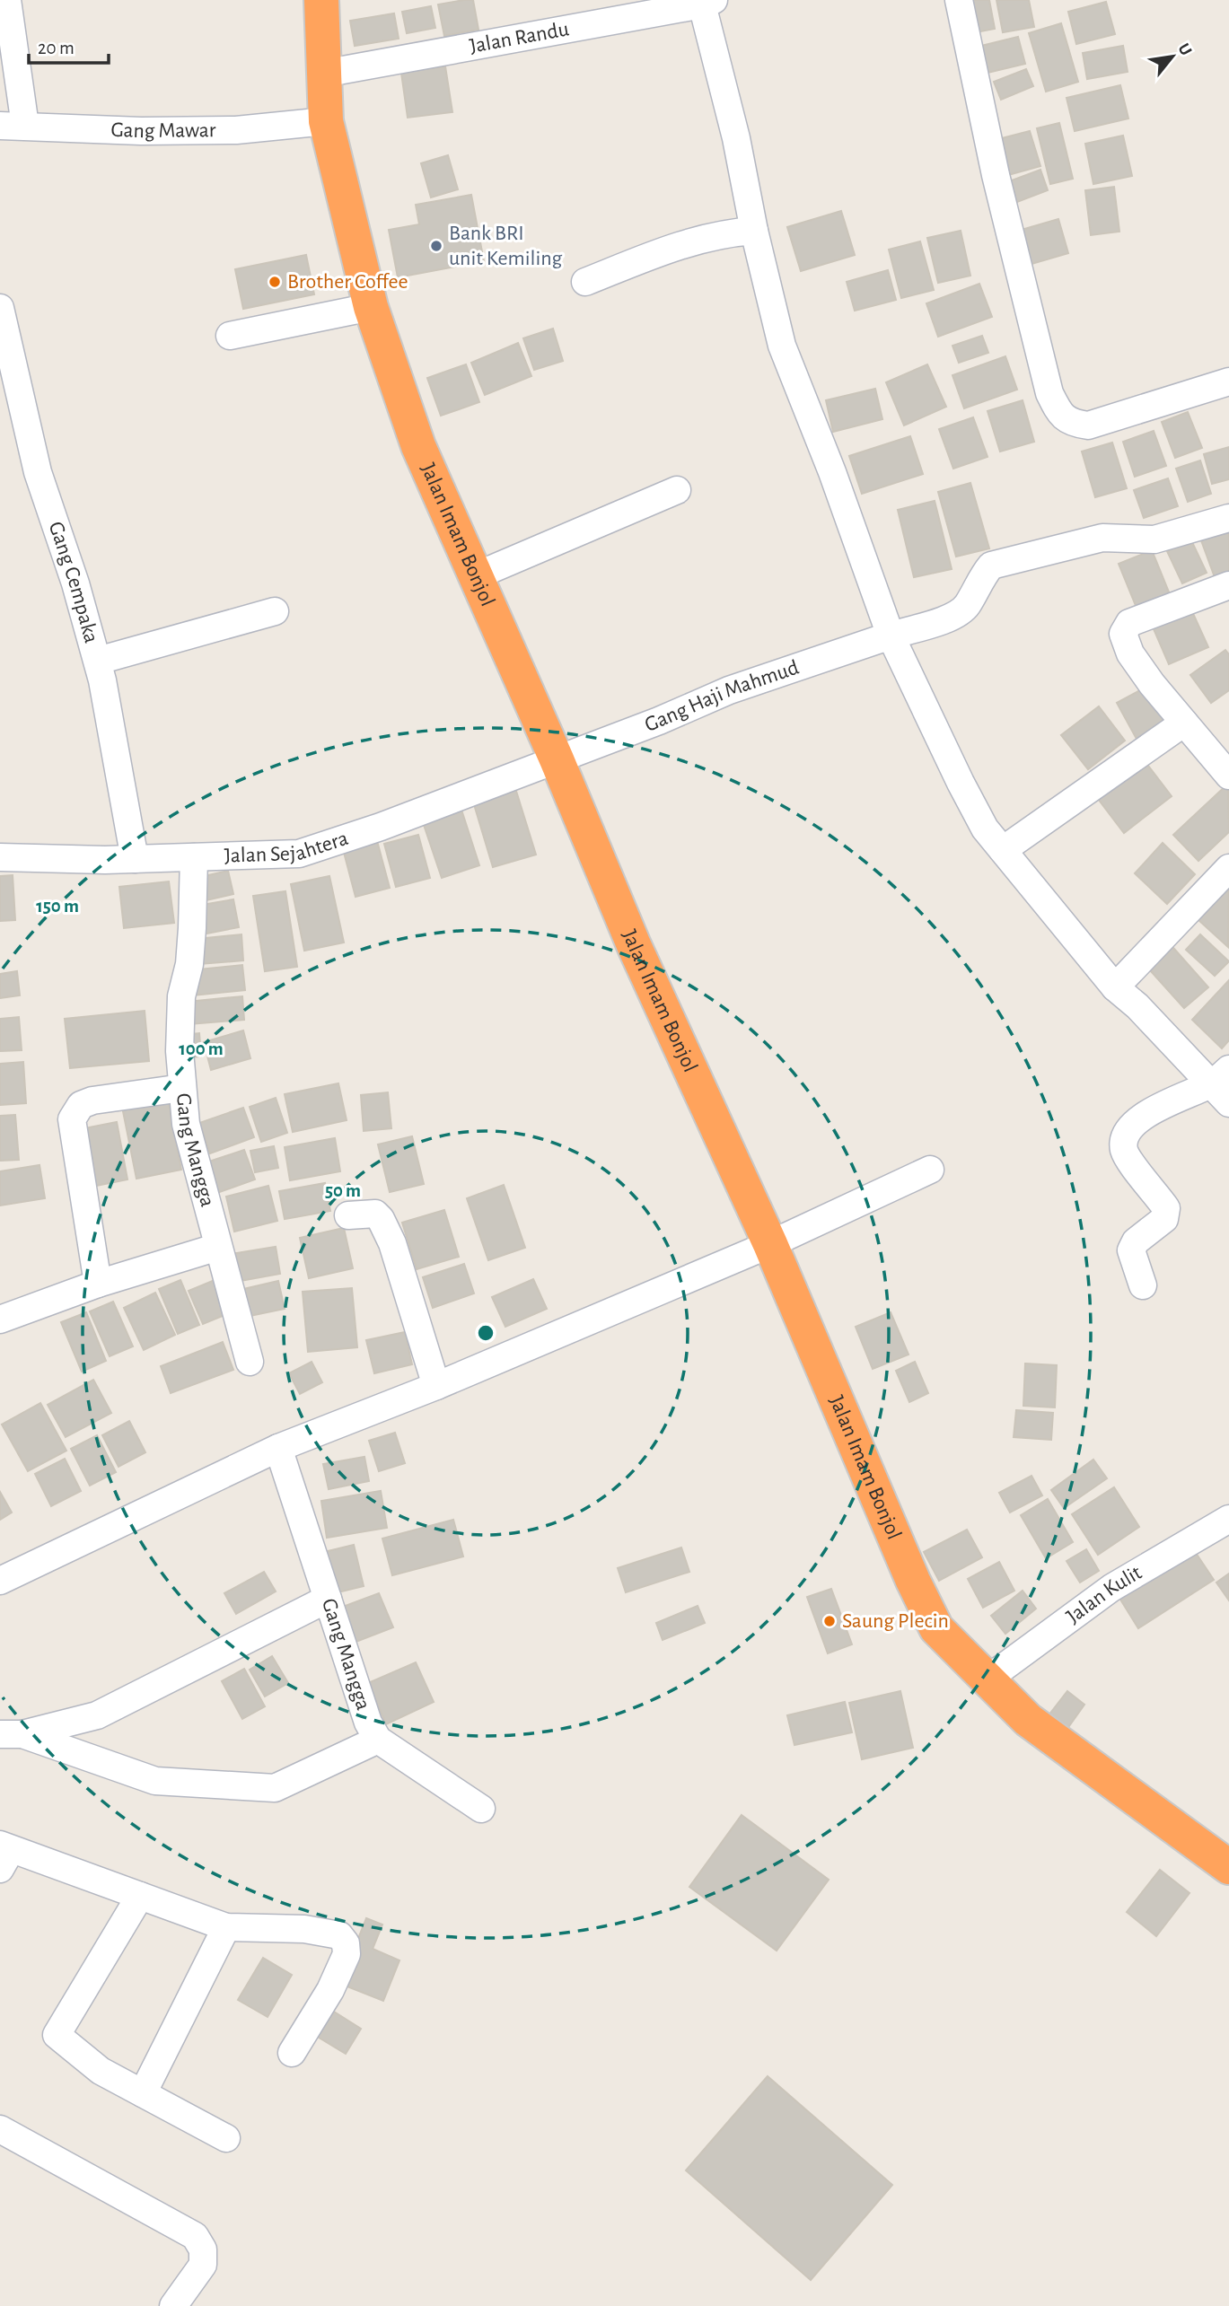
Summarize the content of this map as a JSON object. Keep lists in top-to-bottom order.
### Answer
{
  "streets": {
    "highway": ["Jalan Imam Bonjol"],
    "street": [
      "Jalan Randu",
      "Gang Mawar",
      "Gang Cempaka",
      "Gang Haji Mahmud",
      "Jalan Sejahtera",
      "Gang Mangga",
      "Jalan Kulit"
    ]
  },
  "crossings": [
    ["Jalan Randu", "Jalan Imam Bonjol"],
    ["Gang Mawar", "Jalan Imam Bonjol"],
    ["Jalan Imam Bonjol", "Gang Haji Mahmud"],
    ["Jalan Imam Bonjol", "Jalan Sejahtera"],
    ["Jalan Imam Bonjol", "Jalan Kulit"],
    ["Gang Cempaka", "Jalan Sejahtera"],
    ["Gang Haji Mahmud", "Jalan Sejahtera"],
    ["Jalan Sejahtera", "Gang Mangga"]
  ],
  "places": ["Bank BRI unit Kemiling", "Brother Coffee", "Saung Plecin"],
  "scale_bar": "20 m",
  "north": "top right",
  "rings": ["150 m", "100 m", "50 m"]
}
